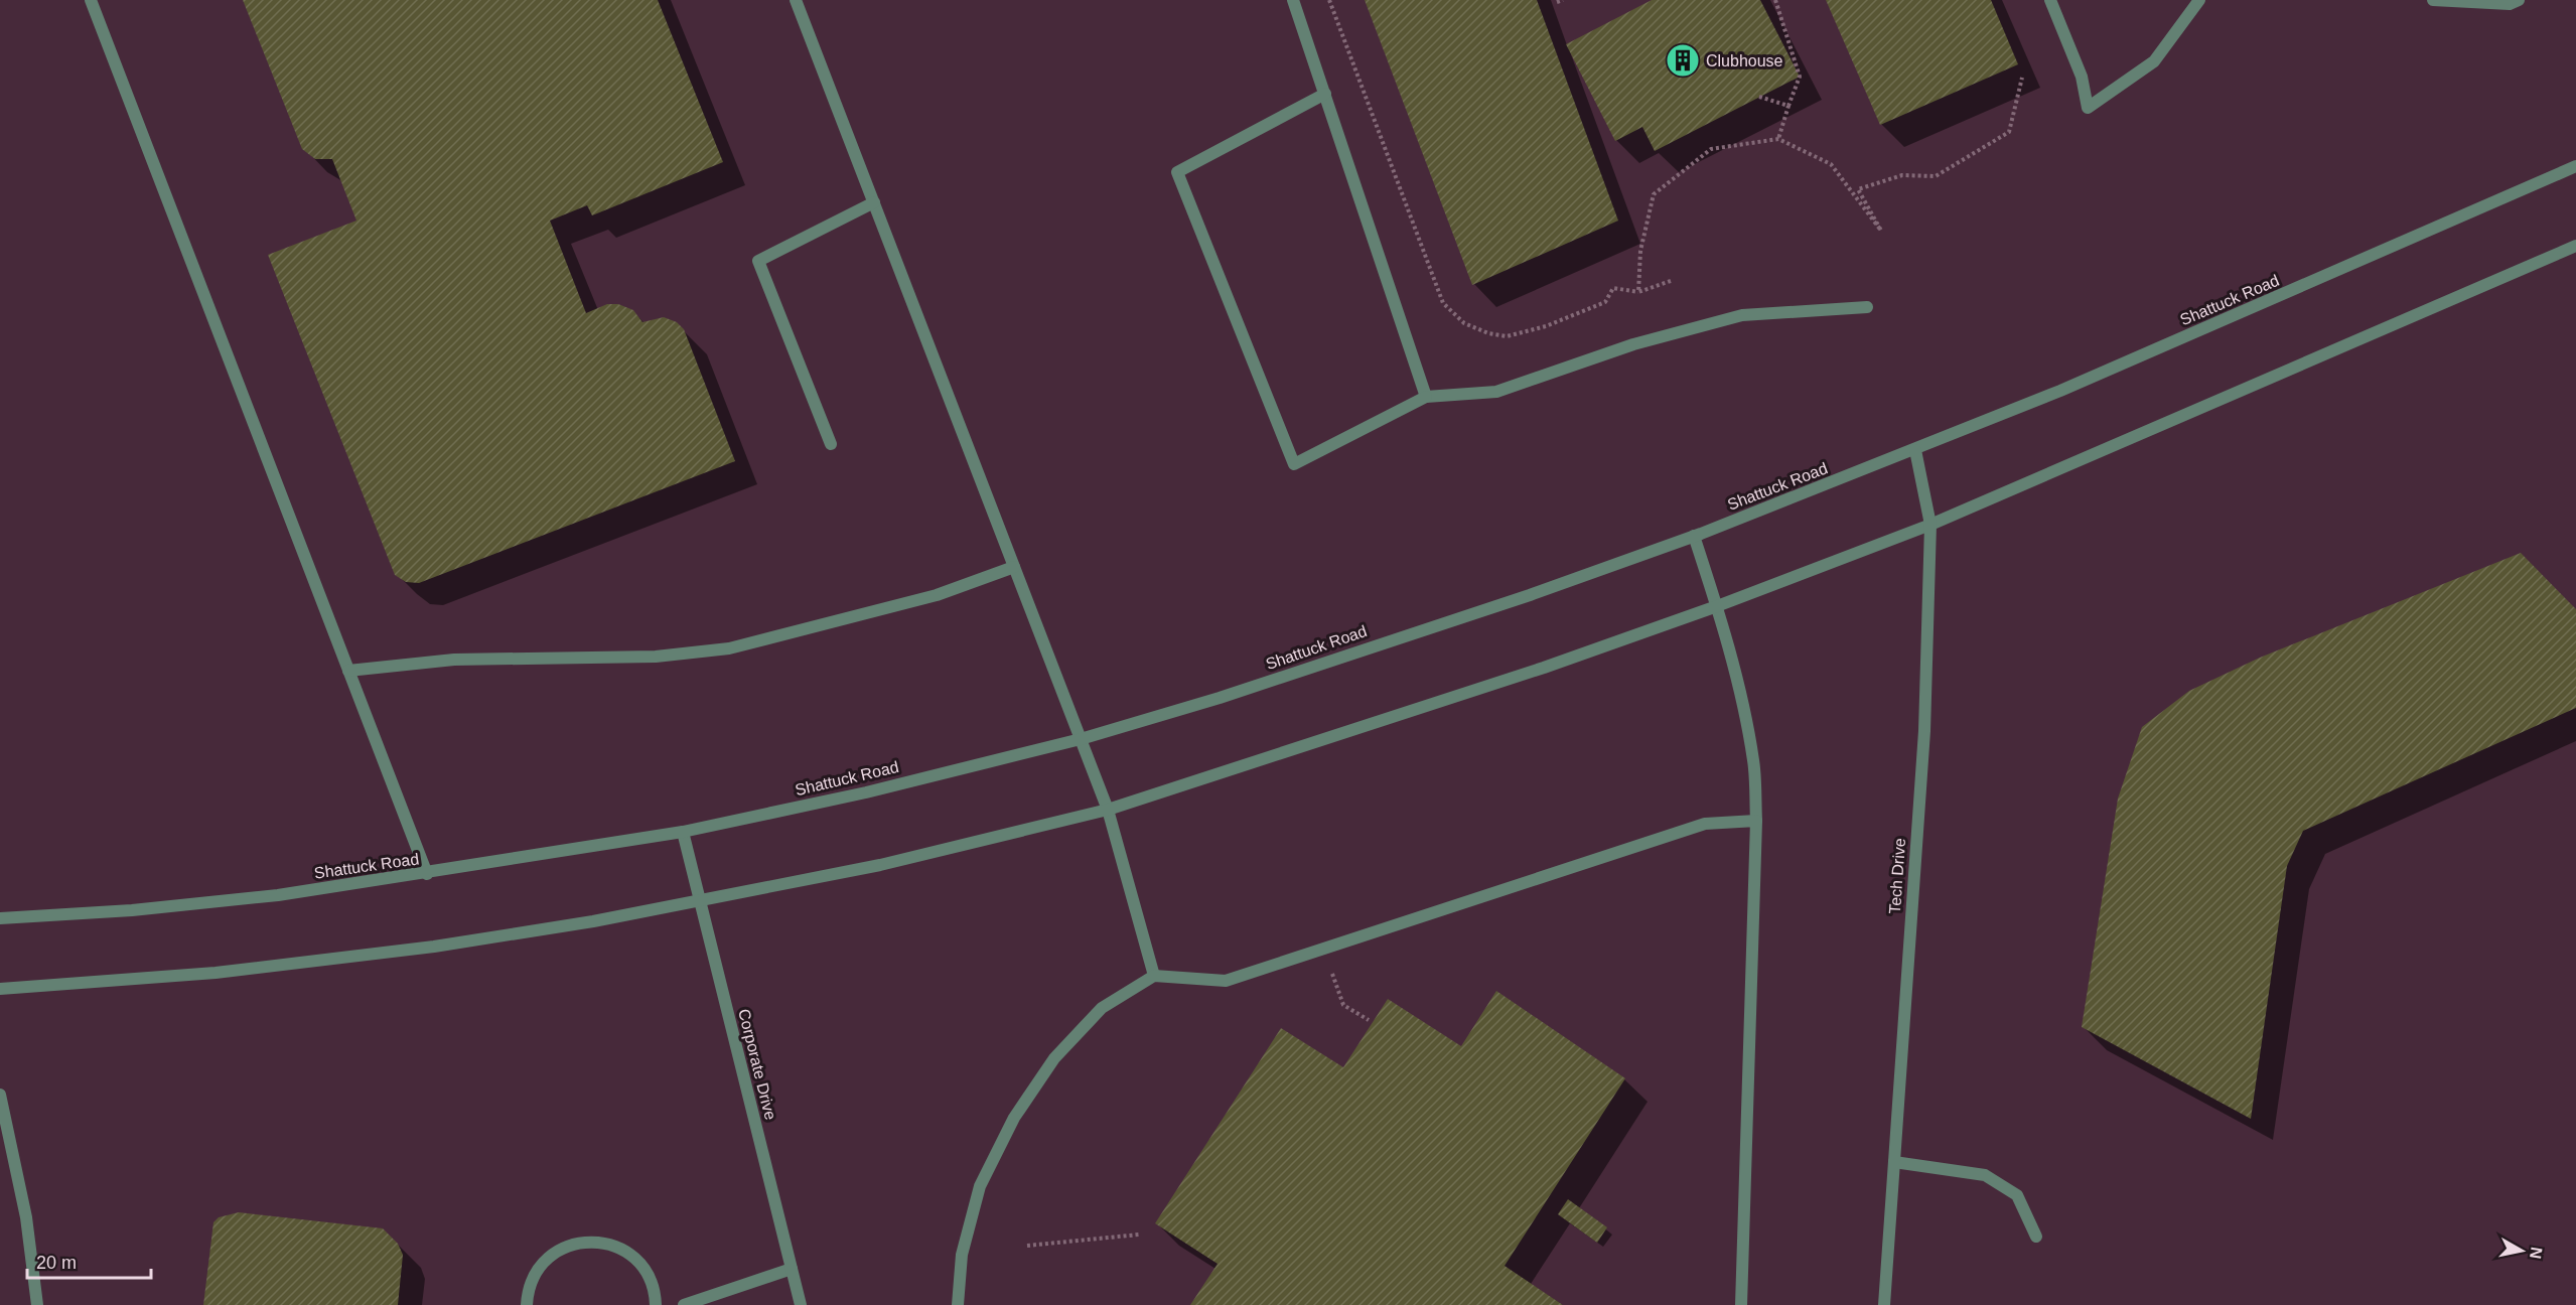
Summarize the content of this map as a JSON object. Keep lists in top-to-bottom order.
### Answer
{
  "streets": {
    "street": ["Shattuck Road", "Tech Drive", "Corporate Drive"]
  },
  "crossings": [
    ["Shattuck Road", "Tech Drive"],
    ["Shattuck Road", "Corporate Drive"]
  ],
  "places": {
    "building": ["Clubhouse"]
  },
  "scale_bar": "20 m",
  "north": "right"
}
